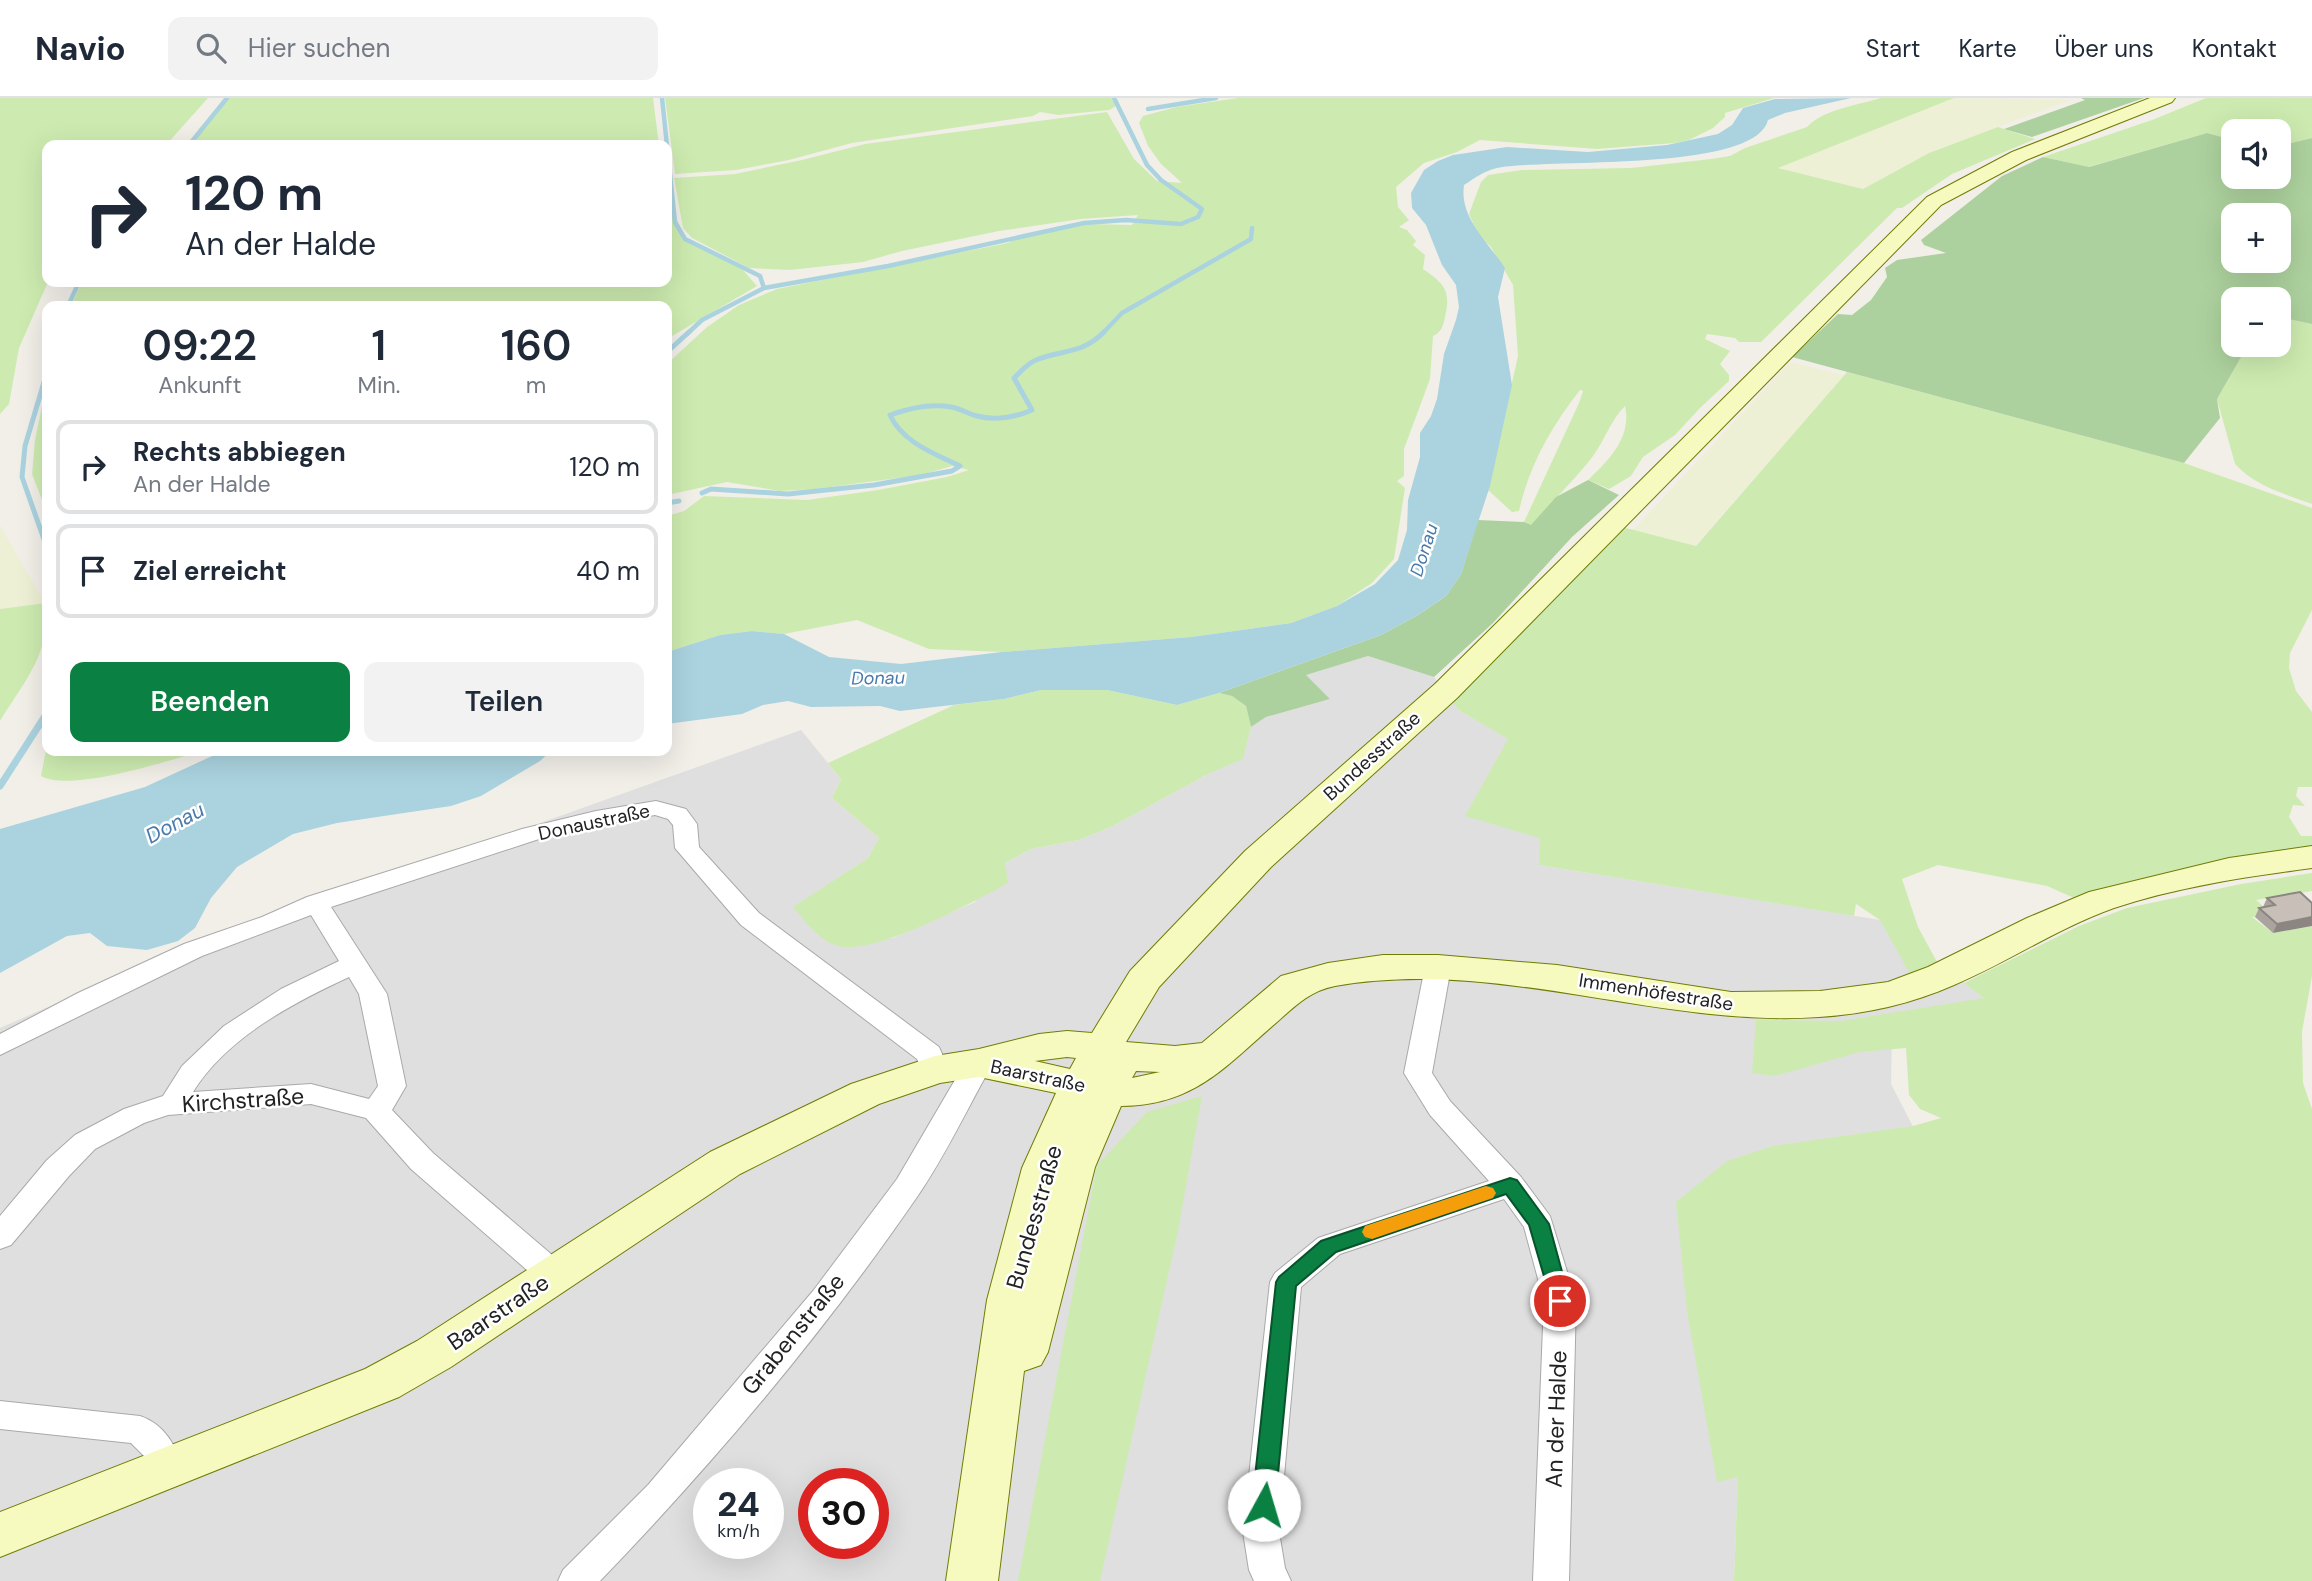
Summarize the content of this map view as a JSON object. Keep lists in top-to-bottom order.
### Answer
{
  "streets": {
    "main road": ["Bundesstraße", "Immenhöfestraße", "Baarstraße"],
    "street": [
      "Donaustraße",
      "Kirchstraße",
      "Grabenstraße",
      "An der Halde"
    ]
  },
  "crossings": [
    ["Bundesstraße", "Immenhöfestraße"],
    ["Bundesstraße", "Baarstraße"],
    ["Donaustraße", "Baarstraße"],
    ["Immenhöfestraße", "Baarstraße"],
    ["Immenhöfestraße", "An der Halde"],
    ["Baarstraße", "Grabenstraße"]
  ],
  "water": ["Donau"],
  "page": {
    "header": "Navio",
    "search": "Hier suchen",
    "nav": [
      "Start",
      "Karte",
      "Über uns",
      "Kontakt"
    ],
    "map_buttons": ["+", "−"],
    "turn": ["120 m", "An der Halde"],
    "eta": [
      "09:22",
      "Ankunft",
      "1",
      "Min.",
      "160",
      "m"
    ],
    "list": [
      {
        "name": "Rechts abbiegen",
        "note": "An der Halde",
        "value": "120 m"
      },
      {
        "name": "Ziel erreicht",
        "value": "40 m"
      }
    ],
    "buttons": ["Beenden", "Teilen"],
    "speed": "24 km/h",
    "limit": "30"
  }
}
